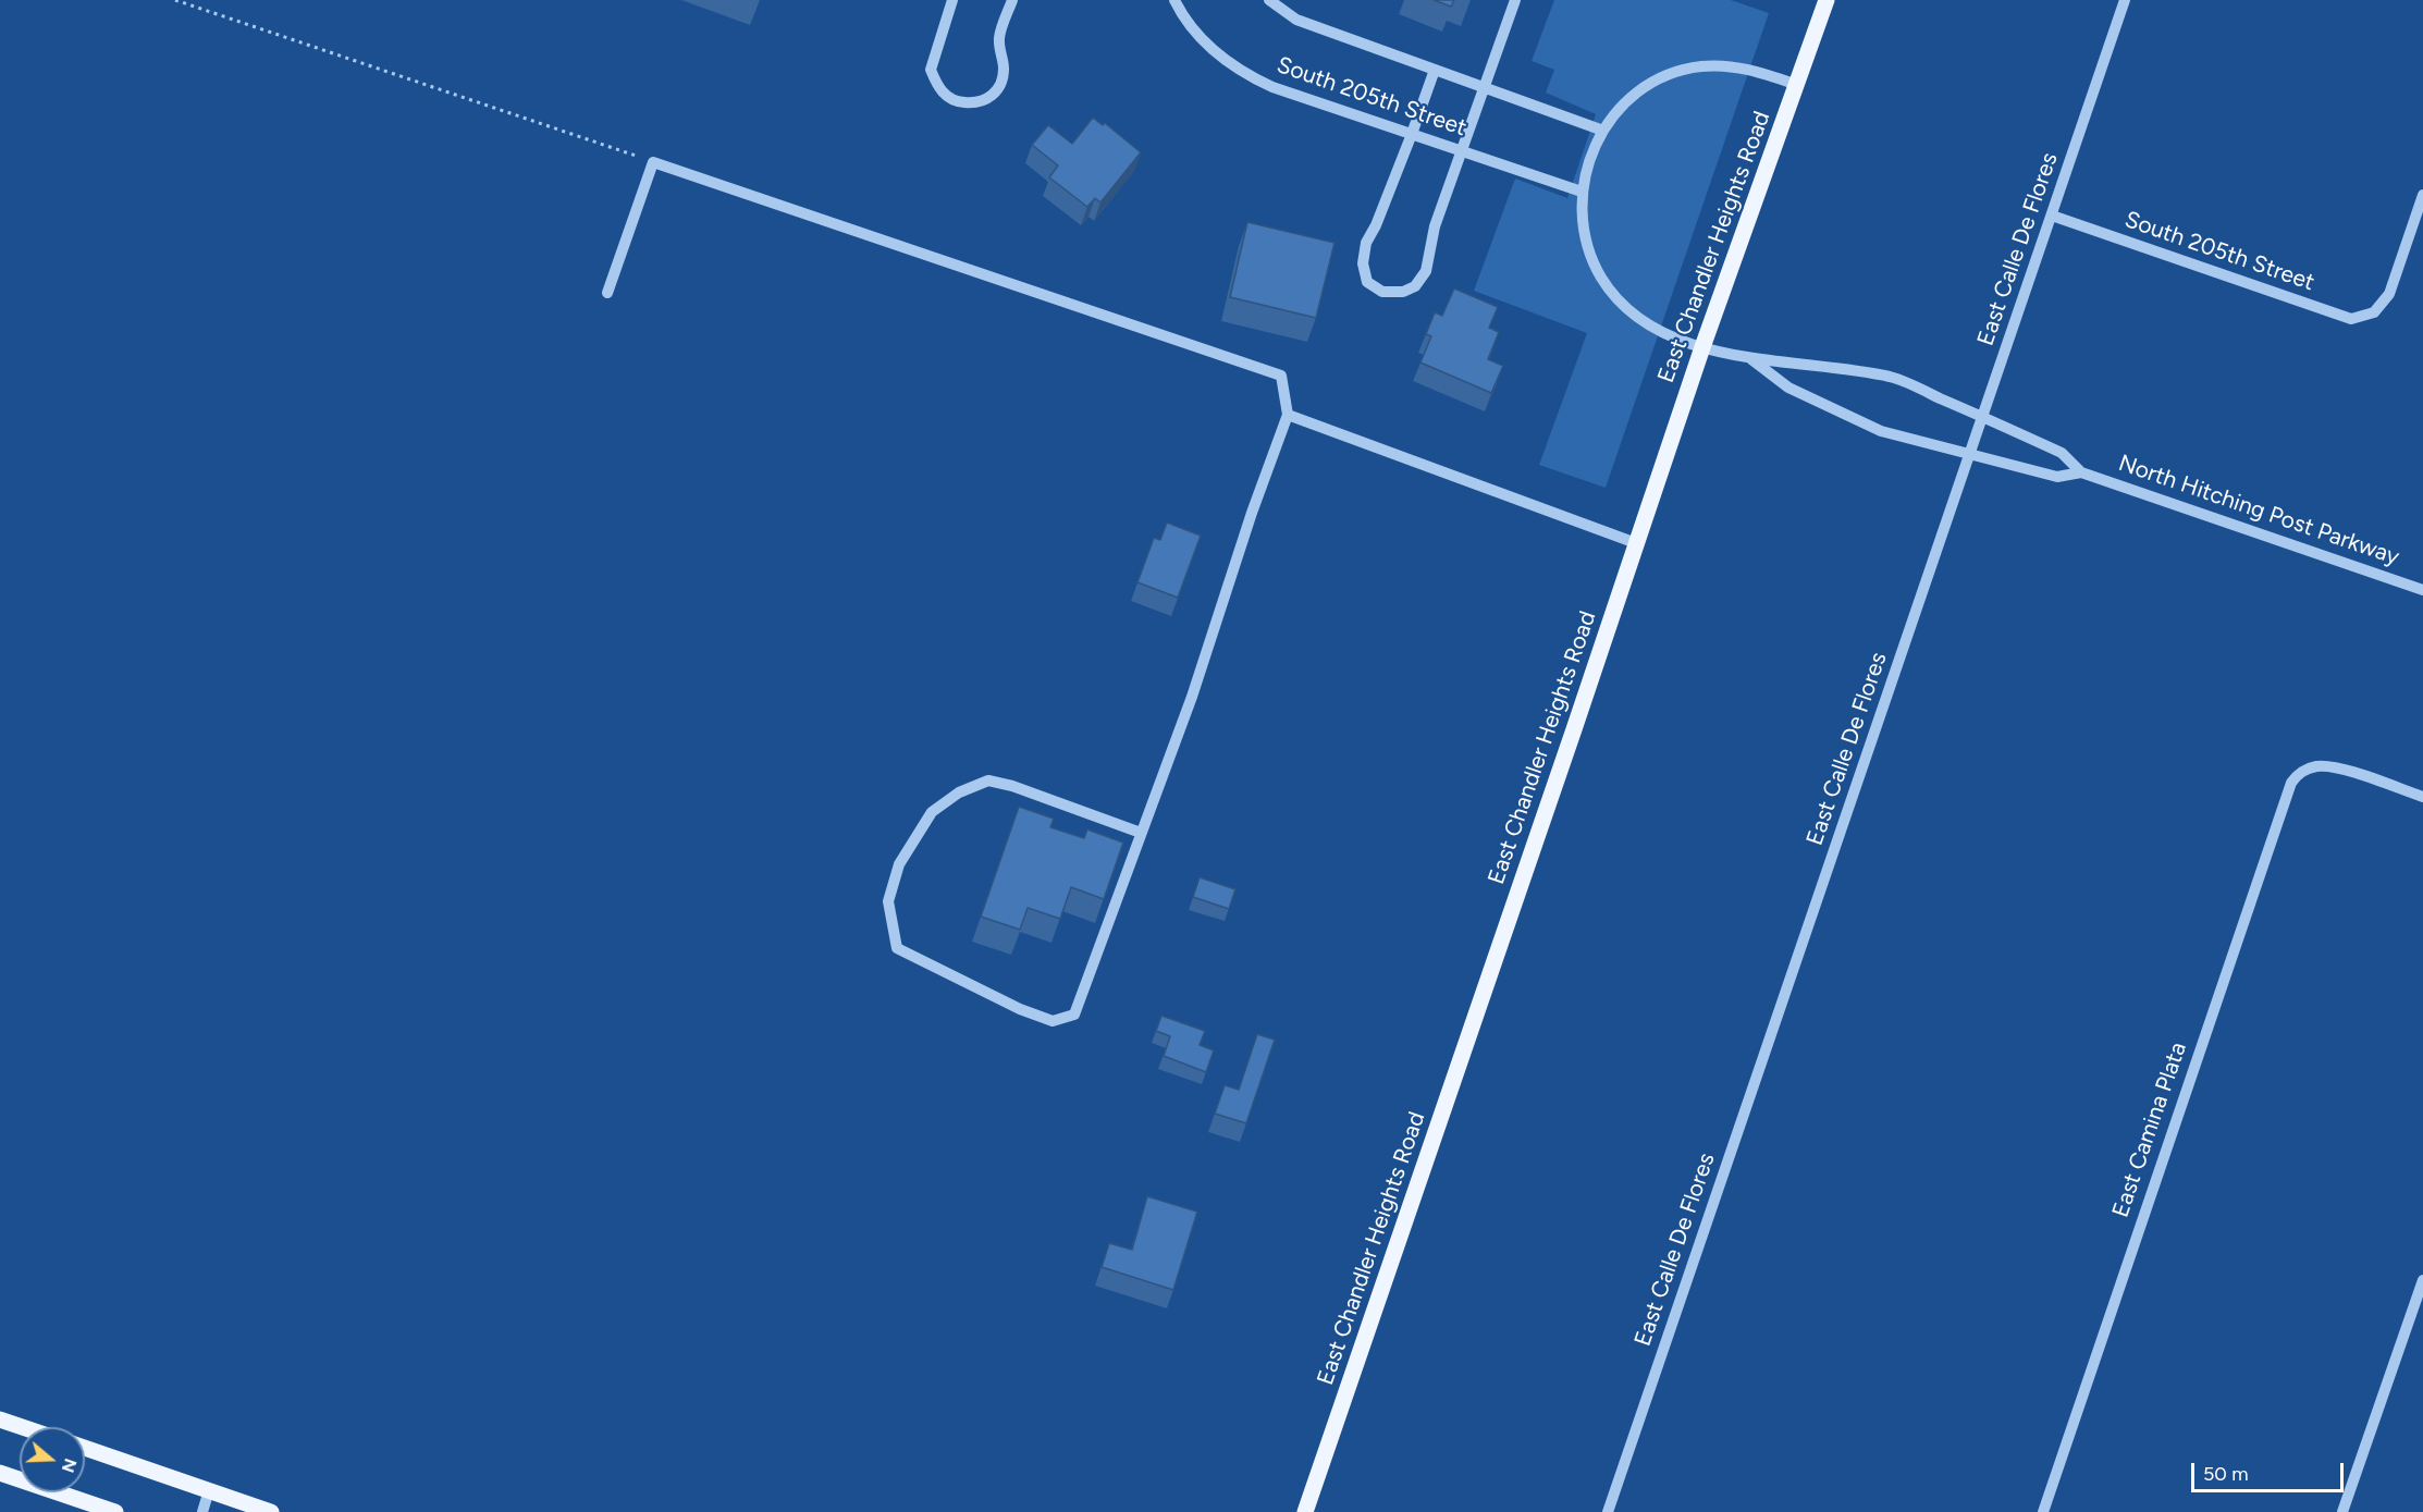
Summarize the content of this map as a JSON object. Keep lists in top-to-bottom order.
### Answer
{
  "streets": {
    "main road": ["East Chandler Heights Road"],
    "street": [
      "South 205th Street",
      "East Calle De Flores",
      "North Hitching Post Parkway",
      "East Camina Plata"
    ]
  },
  "crossings": [
    ["South 205th Street", "East Calle De Flores"],
    ["East Chandler Heights Road", "North Hitching Post Parkway"],
    ["East Calle De Flores", "North Hitching Post Parkway"]
  ],
  "scale_bar": "50 m",
  "north": "right"
}
